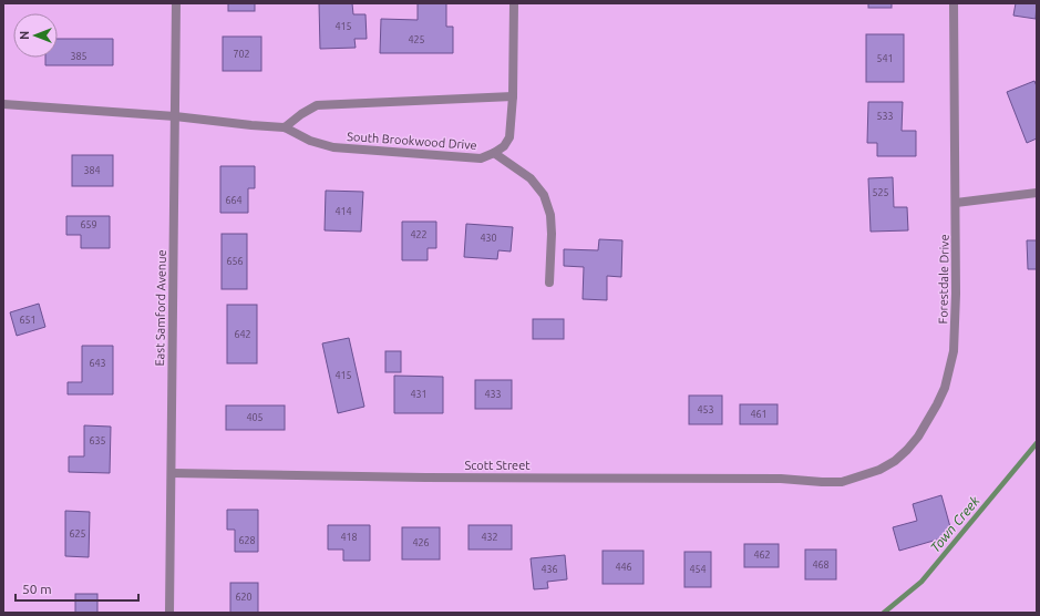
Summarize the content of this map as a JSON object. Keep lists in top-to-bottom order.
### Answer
{
  "streets": {
    "street": [
      "South Brookwood Drive",
      "Forestdale Drive",
      "East Samford Avenue",
      "Scott Street"
    ]
  },
  "crossings": [
    ["South Brookwood Drive", "East Samford Avenue"],
    ["Forestdale Drive", "Scott Street"],
    ["East Samford Avenue", "Scott Street"]
  ],
  "water": ["Town Creek"],
  "house_numbers": [
    "415",
    "425",
    "702",
    "385",
    "541",
    "533",
    "384",
    "525",
    "664",
    "414",
    "659",
    "422",
    "430",
    "656",
    "651",
    "642",
    "643",
    "415",
    "431",
    "433",
    "453",
    "461",
    "405",
    "635",
    "625",
    "418",
    "432",
    "628",
    "426",
    "462",
    "468",
    "446",
    "436",
    "454",
    "620"
  ],
  "scale_bar": "50 m",
  "north": "left"
}
